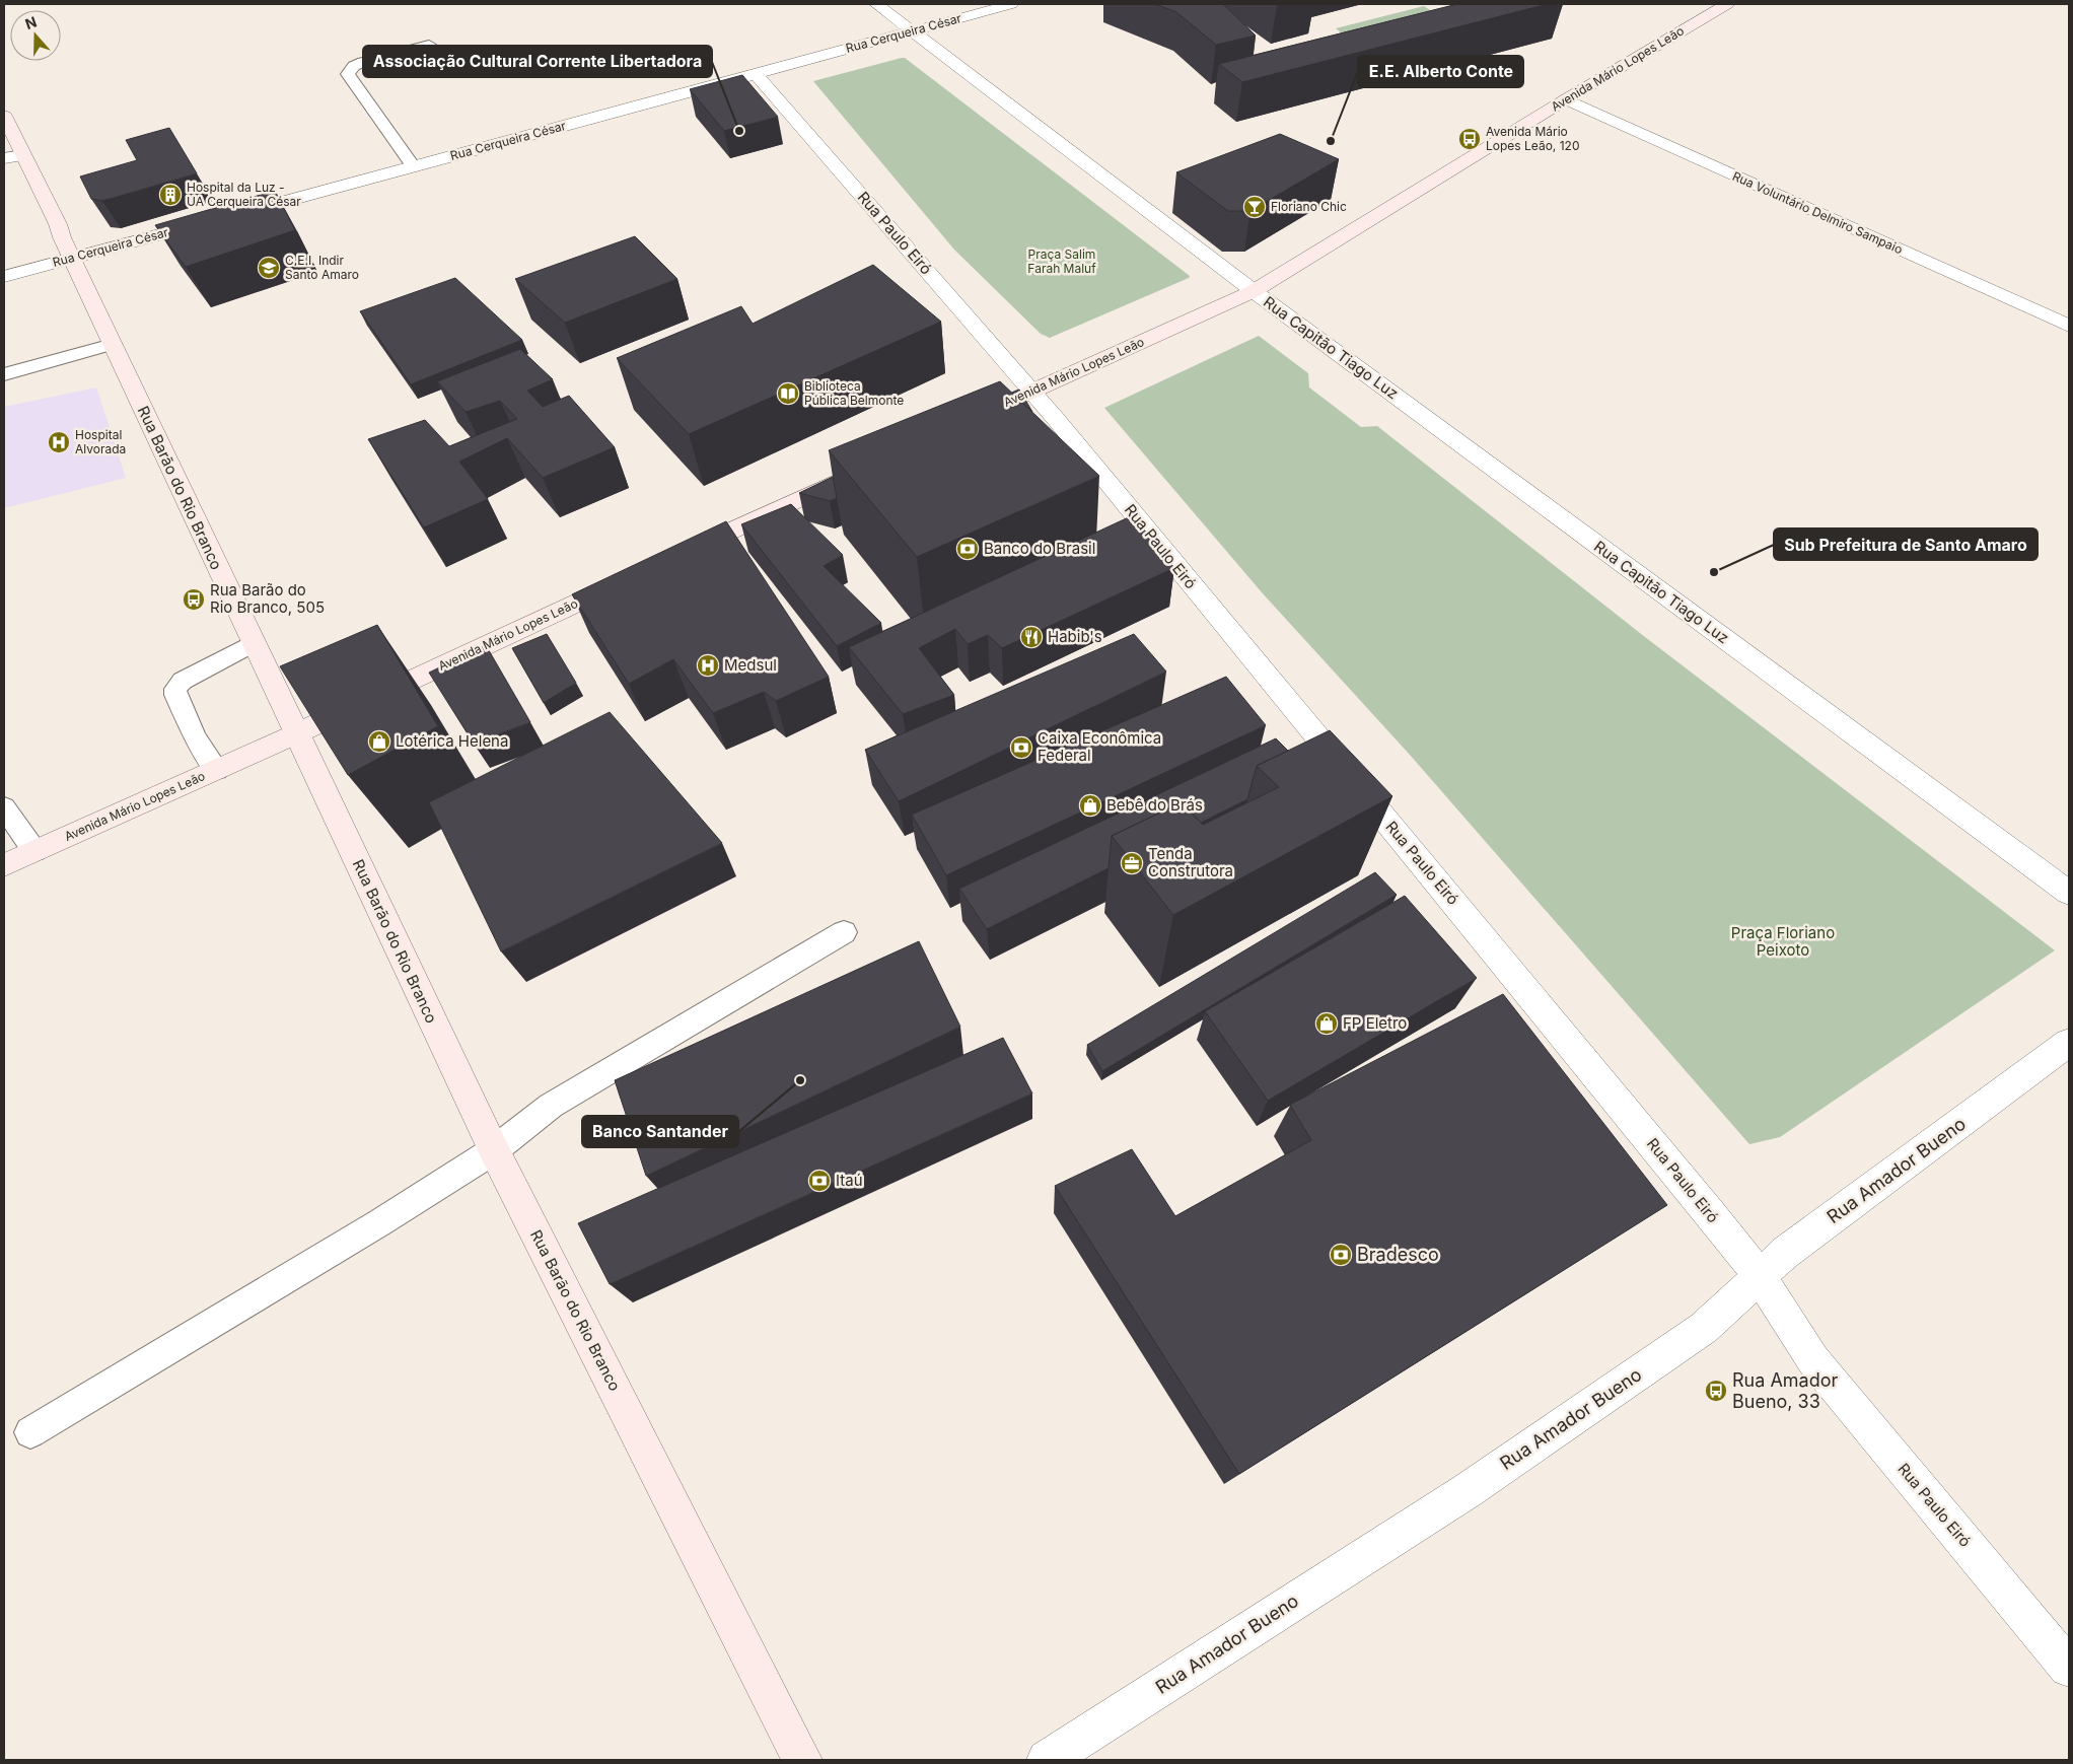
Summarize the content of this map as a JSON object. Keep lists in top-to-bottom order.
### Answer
{
  "streets": {
    "street": [
      "Rua Cerqueira César",
      "Avenida Mário Lopes Leão",
      "Rua Voluntário Delmiro Sampaio",
      "Rua Paulo Eiró",
      "Rua Capitão Tiago Luz",
      "Rua Barão do Rio Branco",
      "Rua Amador Bueno"
    ]
  },
  "crossings": [
    ["Rua Cerqueira César", "Rua Paulo Eiró"],
    ["Rua Cerqueira César", "Rua Capitão Tiago Luz"],
    ["Rua Cerqueira César", "Rua Barão do Rio Branco"],
    ["Avenida Mário Lopes Leão", "Rua Voluntário Delmiro Sampaio"],
    ["Avenida Mário Lopes Leão", "Rua Paulo Eiró"],
    ["Avenida Mário Lopes Leão", "Rua Capitão Tiago Luz"],
    ["Avenida Mário Lopes Leão", "Rua Barão do Rio Branco"],
    ["Rua Paulo Eiró", "Rua Amador Bueno"]
  ],
  "parks": ["Praça Salim Farah Maluf", "Praça Floriano Peixoto"],
  "places": {
    "other": [
      "Associação Cultural Corrente Libertadora",
      "E.E. Alberto Conte",
      "Sub Prefeitura de Santo Amaro",
      "Banco Santander"
    ],
    "bus stop": ["Avenida Mário Lopes Leão, 120", "Rua Barão do Rio Branco, 505", "Rua Amador Bueno, 33"],
    "building": ["Hospital da Luz - UA Cerqueira César"],
    "bar": ["Floriano Chic"],
    "school or university": ["C.E.I. Indir Santo Amaro"],
    "library": ["Biblioteca Pública Belmonte"],
    "hospital": ["Hospital Alvorada", "Medsul"],
    "bank": [
      "Banco do Brasil",
      "Caixa Econômica Federal",
      "Itaú",
      "Bradesco"
    ],
    "restaurant": ["Habib's"],
    "shop": ["Lotérica Helena", "Bebê do Brás", "FP Eletro"],
    "office": ["Tenda Construtora"]
  },
  "north": "top"
}
